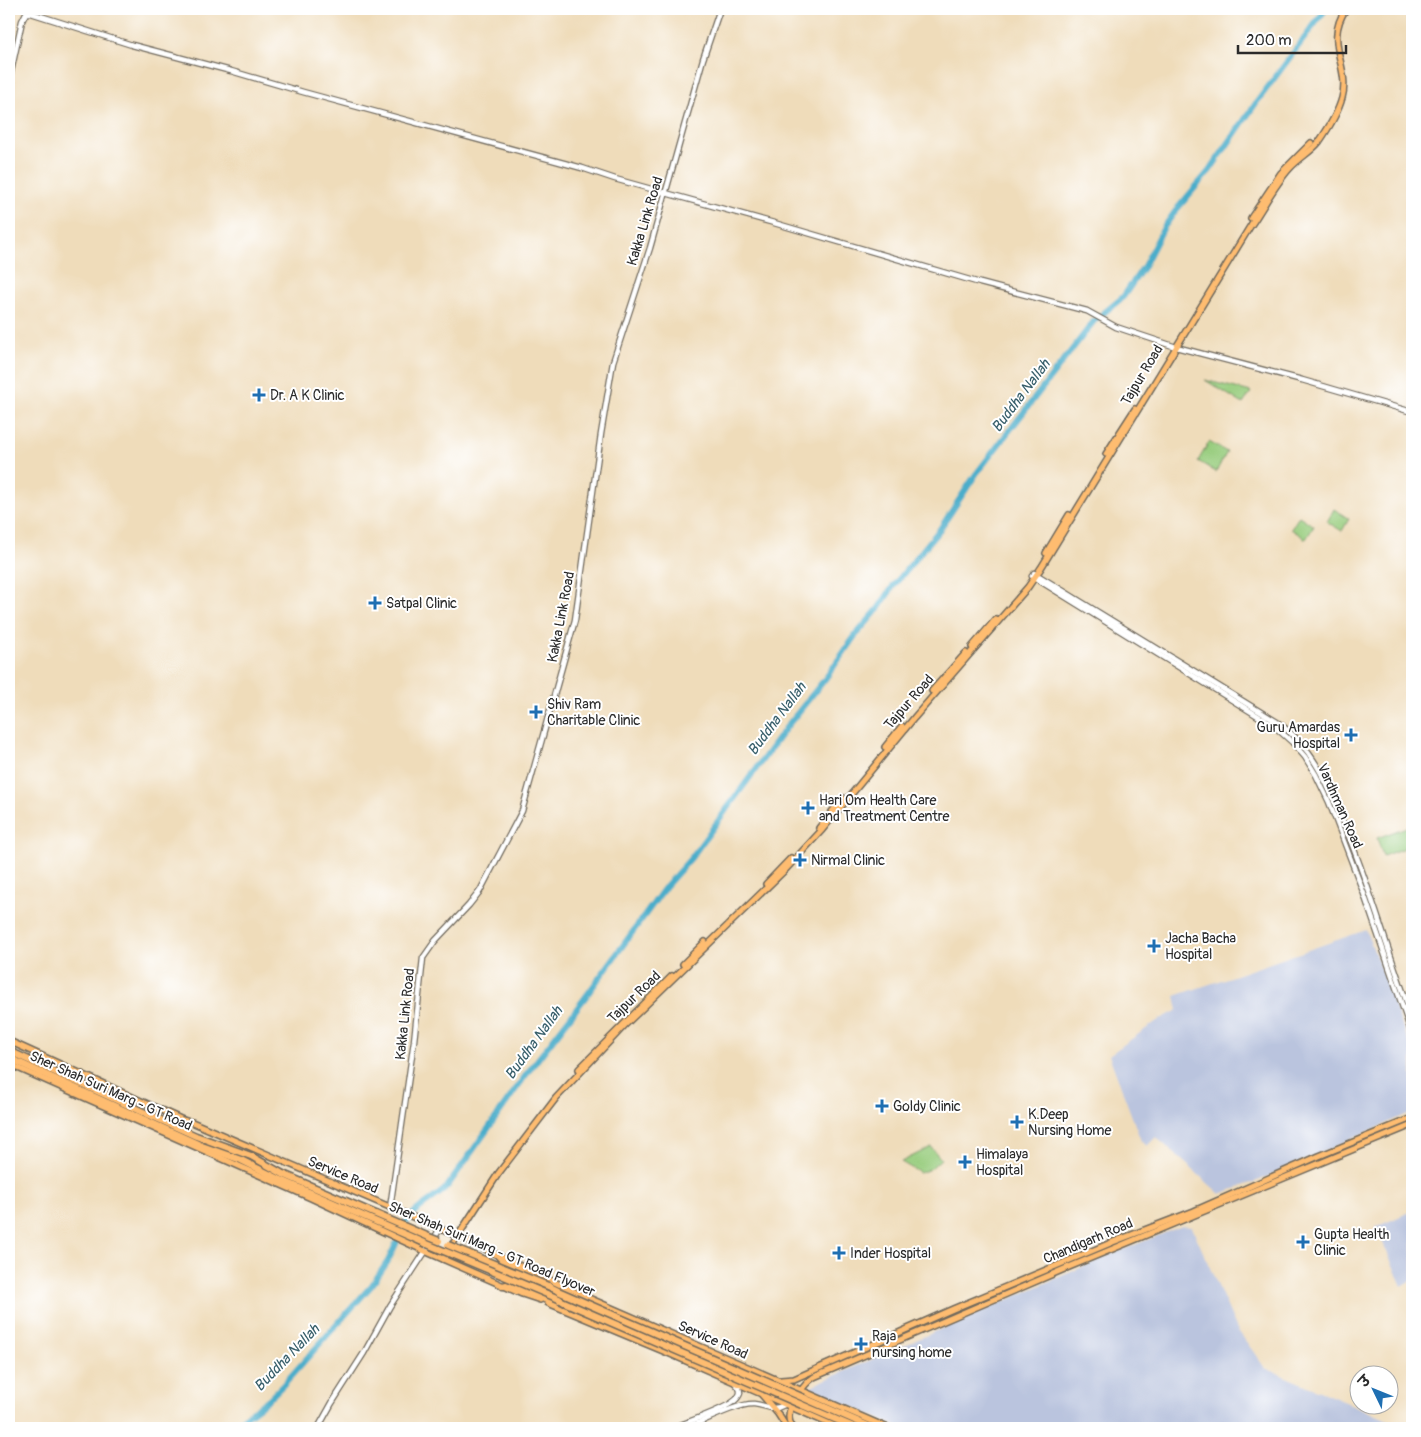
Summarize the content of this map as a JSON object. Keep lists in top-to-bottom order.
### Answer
{
  "streets": {
    "highway": ["Sher Shah Suri Marg - GT Road", "Sher Shah Suri Marg - GT Road Flyover"],
    "main road": ["Tajpur Road", "Service Road", "Chandigarh Road"],
    "street": ["Kakka Link Road", "Vardhman Road"]
  },
  "crossings": [
    ["Kakka Link Road", "Service Road"],
    ["Tajpur Road", "Vardhman Road"],
    ["Tajpur Road", "Service Road"],
    ["Sher Shah Suri Marg - GT Road", "Sher Shah Suri Marg - GT Road Flyover"],
    ["Service Road", "Chandigarh Road"]
  ],
  "water": ["Buddha Nallah"],
  "places": {
    "health": [
      "Dr. A K Clinic",
      "Satpal Clinic",
      "Shiv Ram Charitable Clinic",
      "Guru Amardas Hospital",
      "Hari Om Health Care and Treatment Centre",
      "Nirmal Clinic",
      "Jacha Bacha Hospital",
      "Goldy Clinic",
      "K.Deep Nursing Home",
      "Himalaya Hospital",
      "Gupta Health Clinic",
      "Inder Hospital",
      "Raja nursing home"
    ]
  },
  "scale_bar": "200 m",
  "north": "top left"
}
